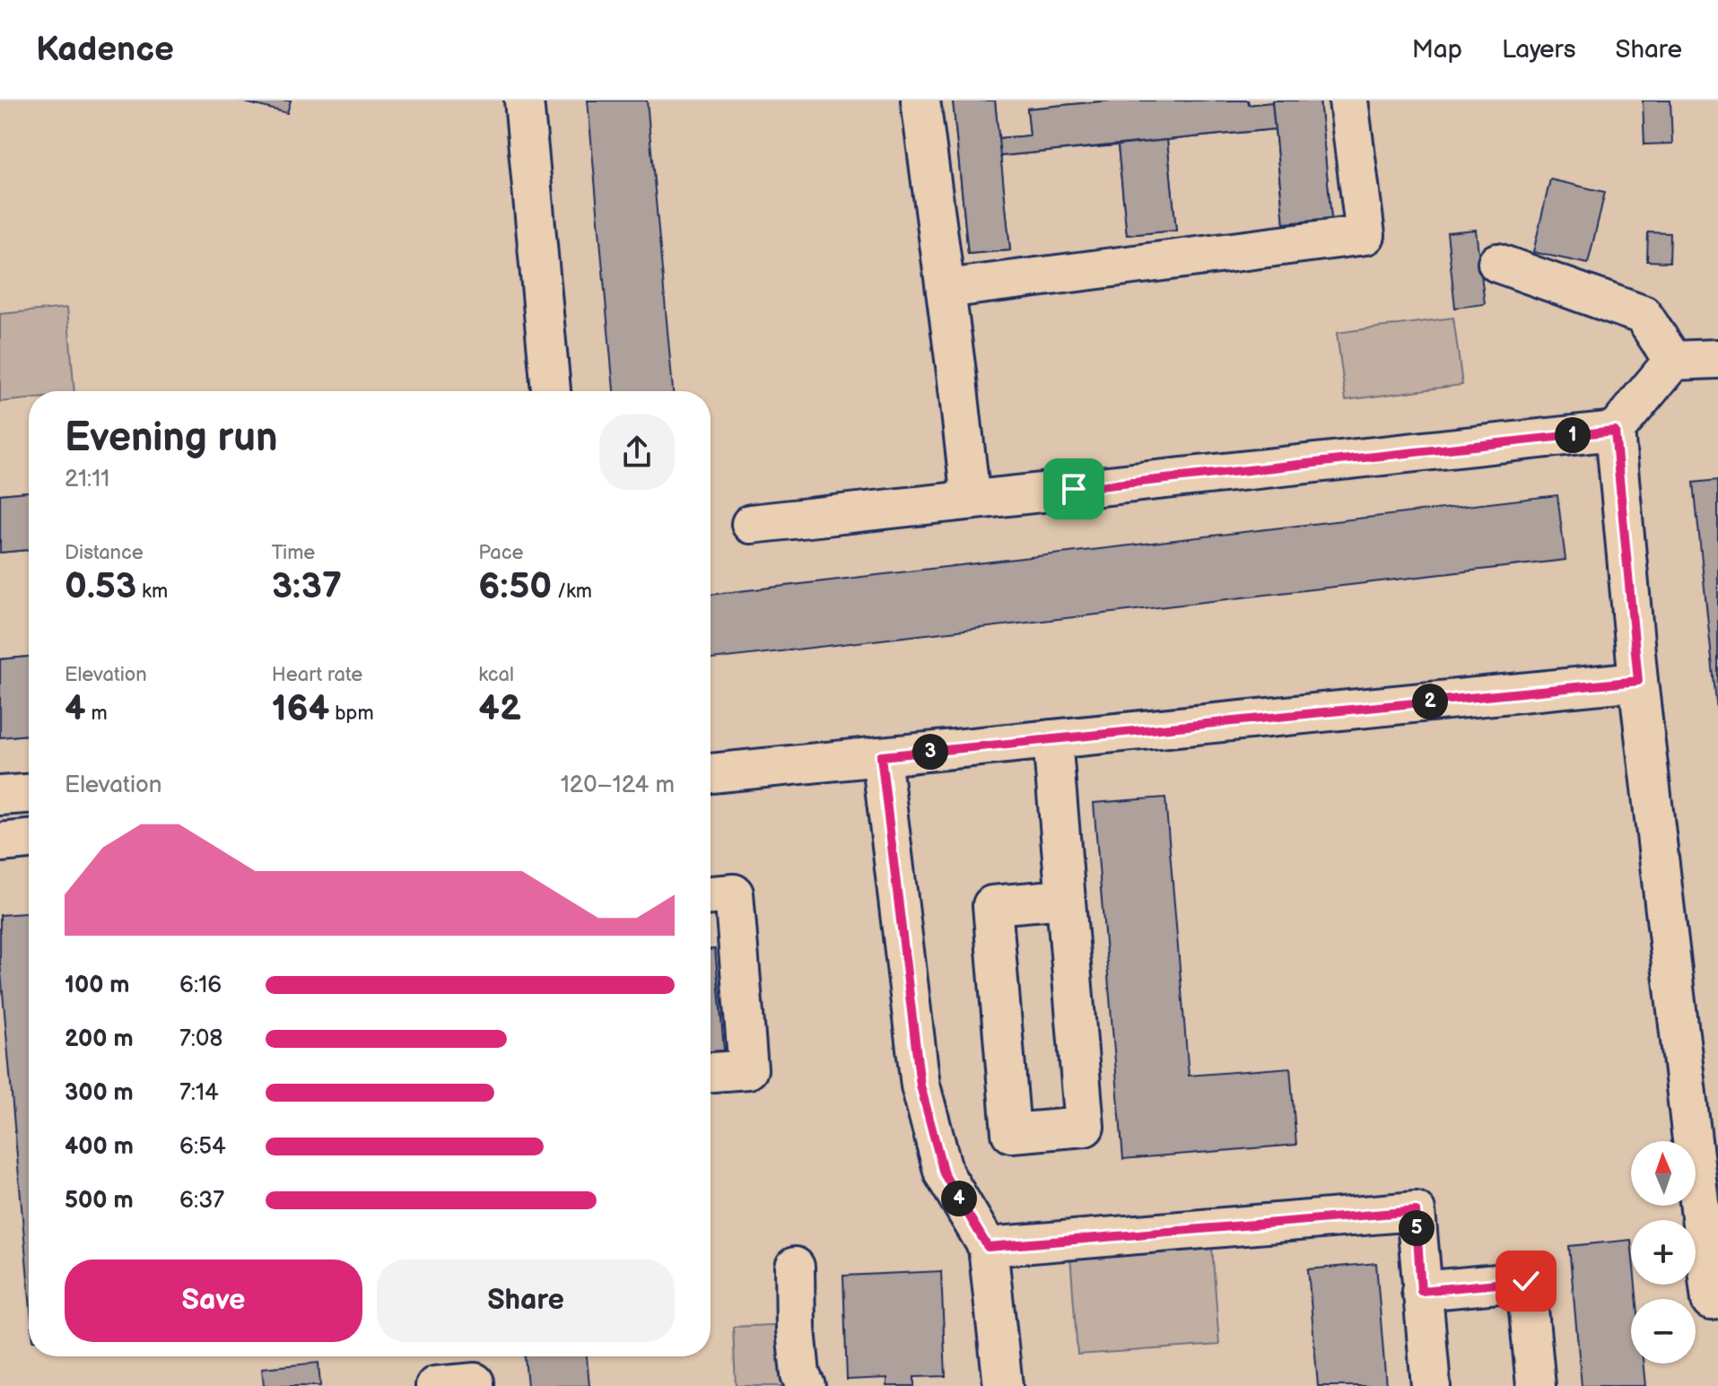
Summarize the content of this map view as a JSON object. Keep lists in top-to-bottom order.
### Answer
{
  "north": "top",
  "page": {
    "header": "Kadence",
    "nav": ["Map", "Layers", "Share"],
    "heading": ["Evening run", "21:11"],
    "pins": [
      "1",
      "2",
      "3",
      "4",
      "5"
    ],
    "stats": [
      ["Distance", "0.53 km"],
      ["Time", "3:37"],
      ["Pace", "6:50 /km"],
      ["Elevation", "4 m"],
      ["Heart rate", "164 bpm"],
      ["kcal", "42"]
    ],
    "chart": ["Elevation", "120–124 m"],
    "list": [
      {
        "name": "100 m",
        "note": "6:16"
      },
      {
        "name": "200 m",
        "note": "7:08"
      },
      {
        "name": "300 m",
        "note": "7:14"
      },
      {
        "name": "400 m",
        "note": "6:54"
      },
      {
        "name": "500 m",
        "note": "6:37"
      }
    ],
    "map_buttons": ["+", "−"],
    "buttons": ["Save", "Share"]
  }
}
